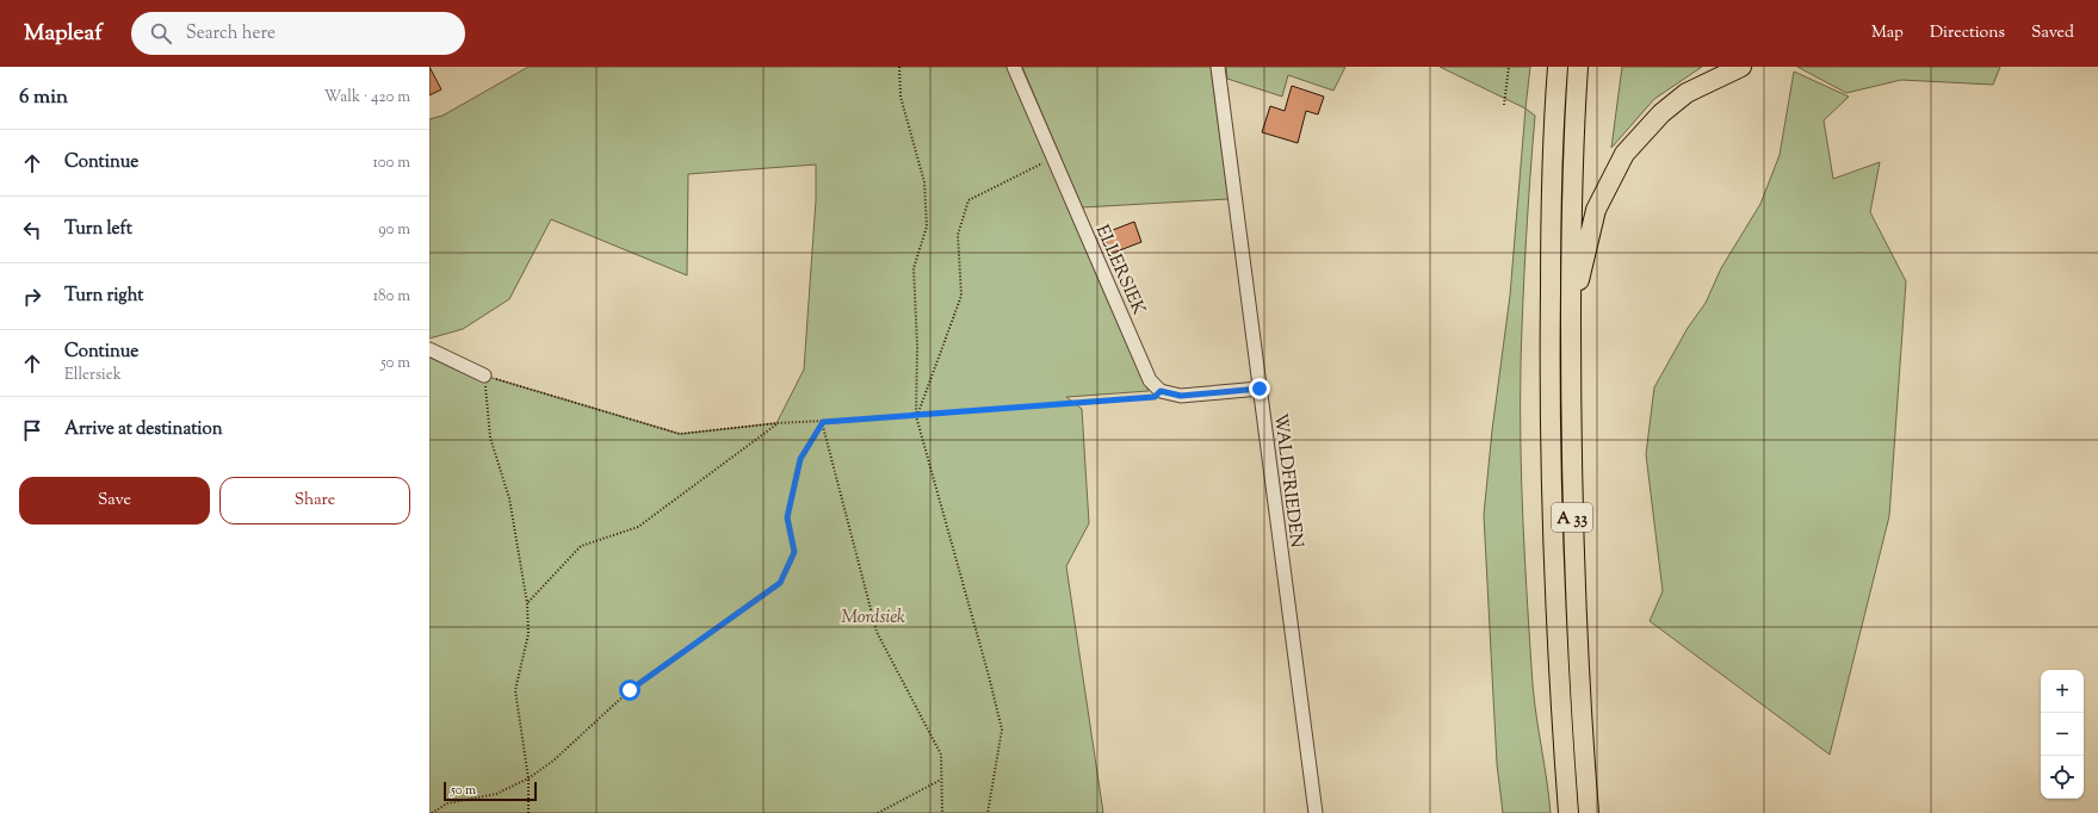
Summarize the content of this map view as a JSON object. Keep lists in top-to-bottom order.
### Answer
{
  "streets": {
    "highway": ["A 33"],
    "street": ["ELLERSIEK", "WALDFRIEDEN"]
  },
  "parks": ["Mordsiek"],
  "scale_bar": "50 m",
  "page": {
    "header": "Mapleaf",
    "search": "Search here",
    "nav": ["Map", "Directions", "Saved"],
    "heading": ["6 min", "Walk · 420 m"],
    "list": [
      ["Continue", "100 m"],
      ["Turn left", "90 m"],
      ["Turn right", "180 m"],
      ["Continue", "Ellersiek", "50 m"],
      "Arrive at destination"
    ],
    "buttons": ["Save", "Share"],
    "map_buttons": ["+", "−"],
    "scale": "50 m"
  }
}
